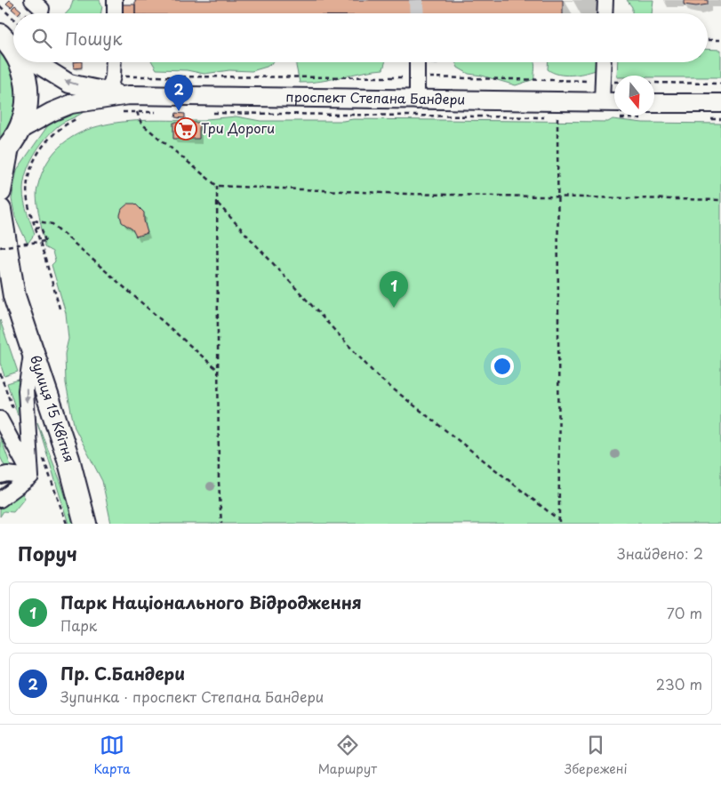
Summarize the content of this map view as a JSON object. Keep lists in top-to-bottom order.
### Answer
{
  "streets": {
    "highway": ["вулиця 15 Квітня"],
    "main road": ["проспект Степана Бандери"]
  },
  "places": {
    "supermarket": ["Три Дороги"]
  },
  "north": "bottom",
  "page": {
    "search": "Пошук",
    "pins": ["2", "1"],
    "heading": ["Поруч", "Знайдено: 2"],
    "list": [
      {
        "mark": "1",
        "name": "Парк Національного Відродження",
        "note": "Парк",
        "value": "70 m"
      },
      {
        "mark": "2",
        "name": "Пр. С.Бандери",
        "note": "Зупинка · проспект Степана Бандери",
        "value": "230 m"
      }
    ],
    "nav": ["Карта", "Маршрут", "Збережені"]
  }
}
